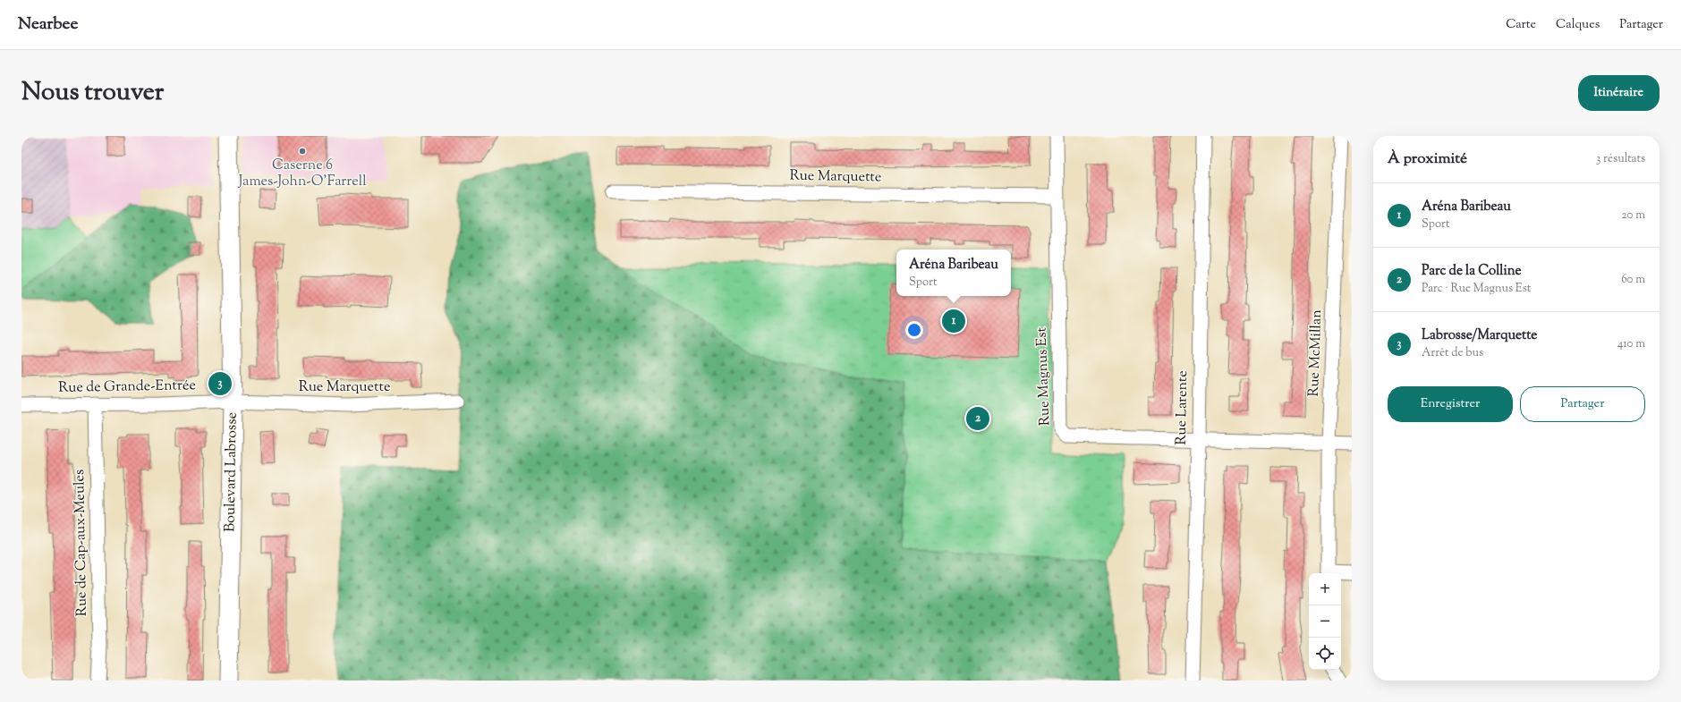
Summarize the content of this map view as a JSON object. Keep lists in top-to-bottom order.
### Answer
{
  "streets": {
    "main road": ["Boulevard Labrosse"],
    "street": [
      "Rue Marquette",
      "Rue McMillan",
      "Rue Magnus Est",
      "Rue de Grande-Entrée",
      "Rue Larente",
      "Rue de Cap-aux-Meules"
    ]
  },
  "crossings": [
    ["Rue Marquette", "Rue Magnus Est"],
    ["Rue Marquette", "Rue de Grande-Entrée"],
    ["Rue Marquette", "Boulevard Labrosse"],
    ["Rue McMillan", "Rue Magnus Est"],
    ["Rue Magnus Est", "Rue Larente"],
    ["Rue de Grande-Entrée", "Boulevard Labrosse"],
    ["Rue de Grande-Entrée", "Rue de Cap-aux-Meules"]
  ],
  "places": ["Caserne 6 James-John-O'Farrell"],
  "page": {
    "header": "Nearbee",
    "nav": ["Carte", "Calques", "Partager"],
    "title": "Nous trouver",
    "buttons": [
      "Itinéraire",
      ["Enregistrer", "Partager"]
    ],
    "heading": ["À proximité", "3 résultats"],
    "list": [
      {
        "mark": "1",
        "name": "Aréna Baribeau",
        "note": "Sport",
        "value": "20 m"
      },
      {
        "mark": "2",
        "name": "Parc de la Colline",
        "note": "Parc · Rue Magnus Est",
        "value": "60 m"
      },
      {
        "mark": "3",
        "name": "Labrosse/Marquette",
        "note": "Arrêt de bus",
        "value": "410 m"
      }
    ],
    "popup": ["Aréna Baribeau", "Sport"],
    "pins": ["1", "3", "2"],
    "map_buttons": ["+", "−"]
  }
}
